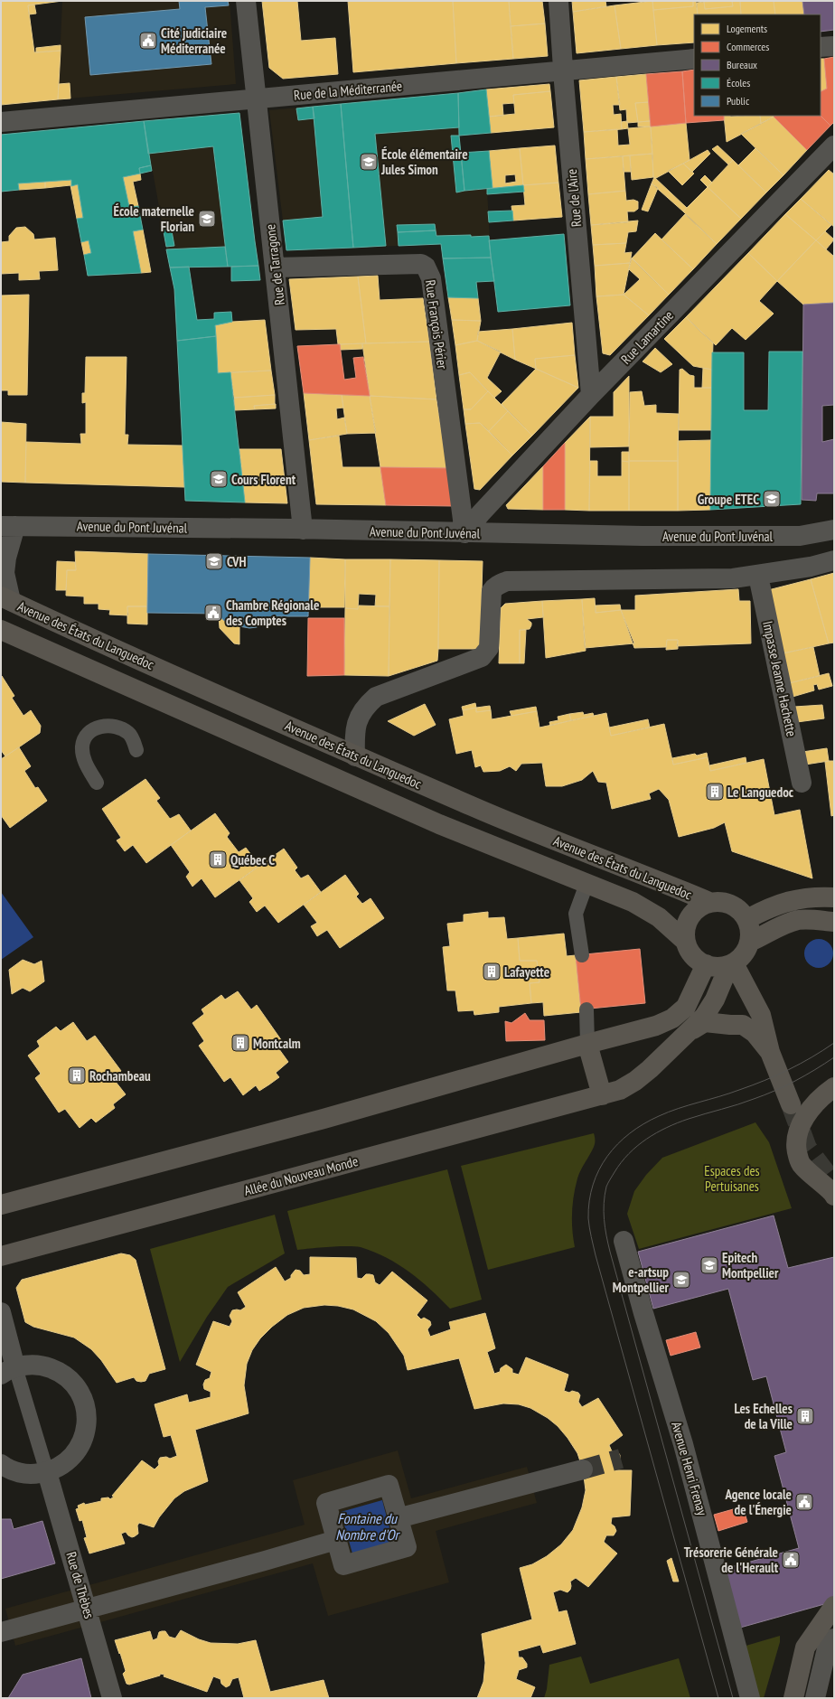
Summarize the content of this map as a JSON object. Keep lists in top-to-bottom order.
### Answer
{
  "streets": {
    "street": [
      "Rue de la Méditerranée",
      "Rue de l'Aire",
      "Rue de Tarragone",
      "Rue François Périer",
      "Rue Lamartine",
      "Avenue du Pont Juvénal",
      "Avenue des États du Languedoc",
      "Impasse Jeanne Hachette",
      "Allée du Nouveau Monde",
      "Avenue Henri Frenay",
      "Rue de Thèbes"
    ]
  },
  "crossings": [
    ["Rue de la Méditerranée", "Rue de l'Aire"],
    ["Rue de la Méditerranée", "Rue de Tarragone"],
    ["Rue de l'Aire", "Rue Lamartine"],
    ["Rue de Tarragone", "Rue François Périer"],
    ["Rue de Tarragone", "Avenue du Pont Juvénal"],
    ["Rue François Périer", "Rue Lamartine"],
    ["Rue François Périer", "Avenue du Pont Juvénal"],
    ["Rue Lamartine", "Avenue du Pont Juvénal"],
    ["Avenue du Pont Juvénal", "Avenue des États du Languedoc"],
    ["Avenue des États du Languedoc", "Allée du Nouveau Monde"]
  ],
  "water": ["Fontaine du Nombre d'Or"],
  "parks": ["Espaces des Pertuisanes"],
  "places": {
    "public building": [
      "Cité judiciaire Méditerranée",
      "Chambre Régionale des Comptes",
      "Agence locale de l'Énergie",
      "Trésorerie Générale de l'Herault"
    ],
    "school or university": [
      "École élémentaire Jules Simon",
      "École maternelle Florian",
      "Cours Florent",
      "Groupe ETEC",
      "CVH",
      "Epitech Montpellier",
      "e-artsup Montpellier"
    ],
    "building": [
      "Le Languedoc",
      "Québec C",
      "Lafayette",
      "Montcalm",
      "Rochambeau",
      "Les Echelles de la Ville"
    ]
  },
  "legend": [
    "Logements",
    "Commerces",
    "Bureaux",
    "Écoles",
    "Public"
  ]
}
